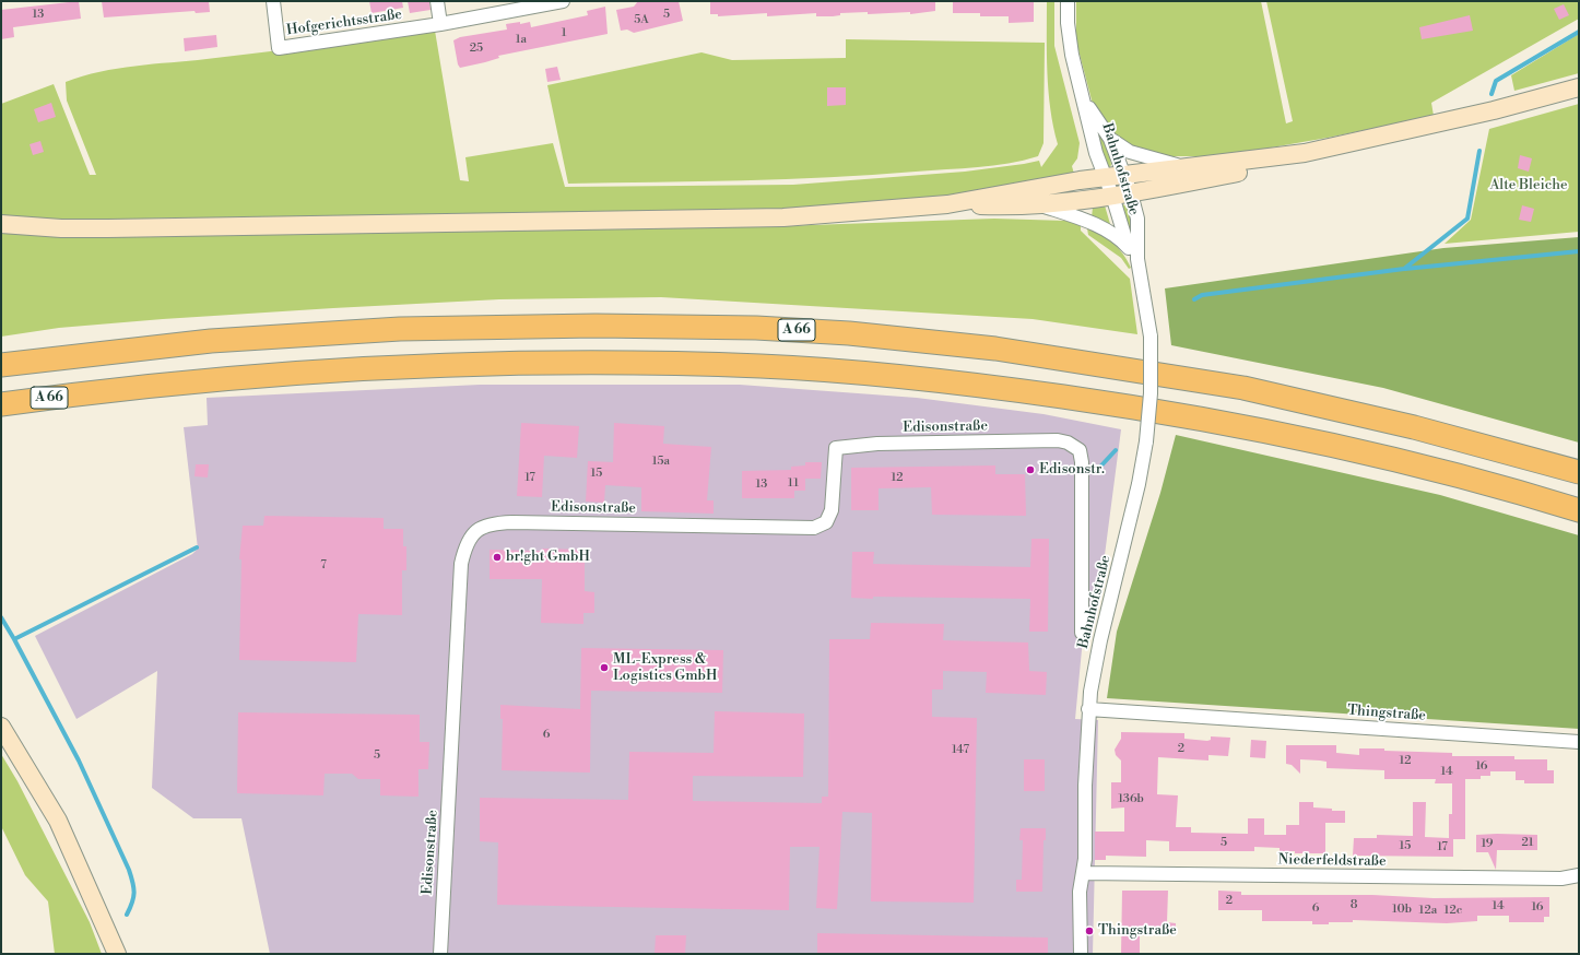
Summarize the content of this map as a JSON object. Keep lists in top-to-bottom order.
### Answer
{
  "streets": {
    "highway": ["A 66"],
    "street": [
      "Hofgerichtsstraße",
      "Bahnhofstraße",
      "Edisonstraße",
      "Thingstraße",
      "Niederfeldstraße"
    ]
  },
  "crossings": [
    ["Bahnhofstraße", "Edisonstraße"],
    ["Bahnhofstraße", "Thingstraße"],
    ["Bahnhofstraße", "Niederfeldstraße"]
  ],
  "parks": ["Alte Bleiche"],
  "places": [
    "Edisonstr.",
    "br!ght GmbH",
    "ML-Express & Logistics GmbH",
    "Thingstraße"
  ],
  "house_numbers": [
    "13",
    "5",
    "5A",
    "1",
    "1a",
    "25",
    "15a",
    "15",
    "17",
    "12",
    "11",
    "13",
    "7",
    "6",
    "2",
    "147",
    "5",
    "12",
    "16",
    "14",
    "136b",
    "5",
    "21",
    "19",
    "15",
    "17",
    "2",
    "8",
    "14",
    "16",
    "6",
    "10b",
    "12a",
    "12c"
  ]
}
